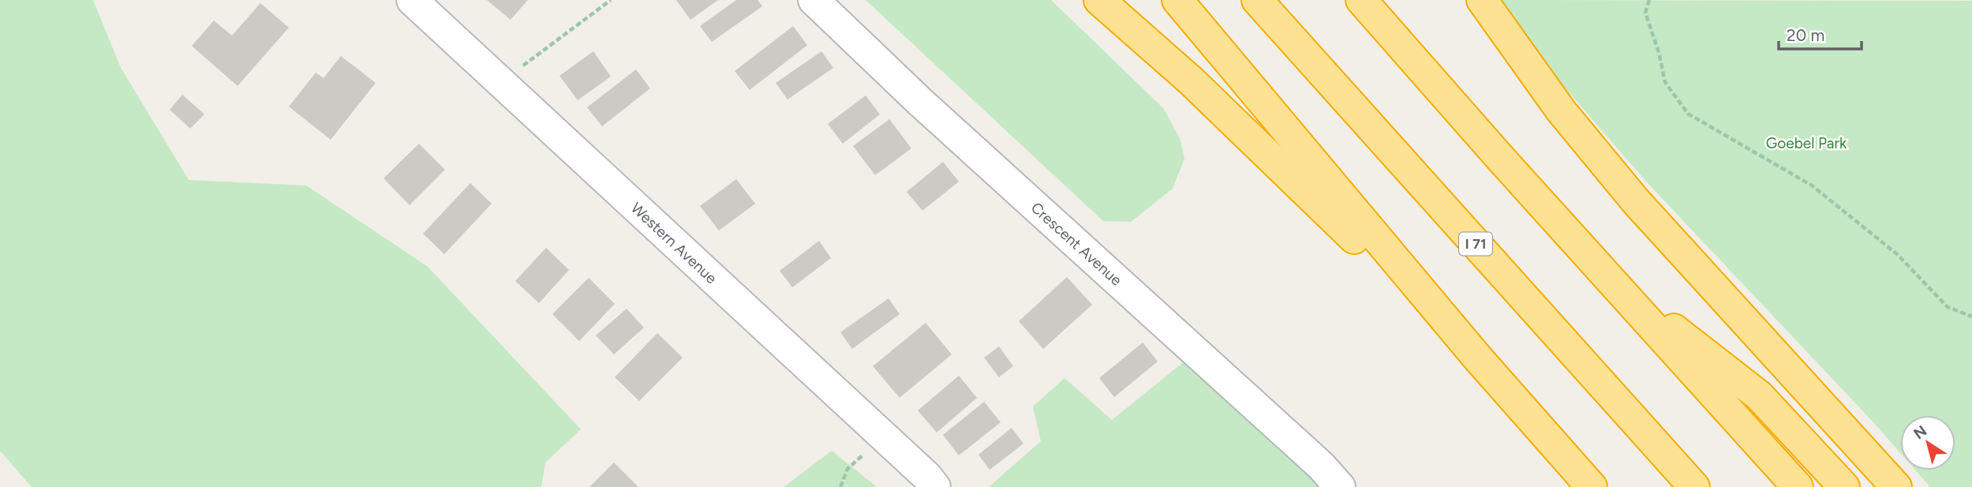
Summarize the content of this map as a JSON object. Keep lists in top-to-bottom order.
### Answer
{
  "streets": {
    "highway": ["I 71"],
    "street": ["Western Avenue", "Crescent Avenue"]
  },
  "parks": ["Goebel Park"],
  "scale_bar": "20 m",
  "north": "top left"
}
